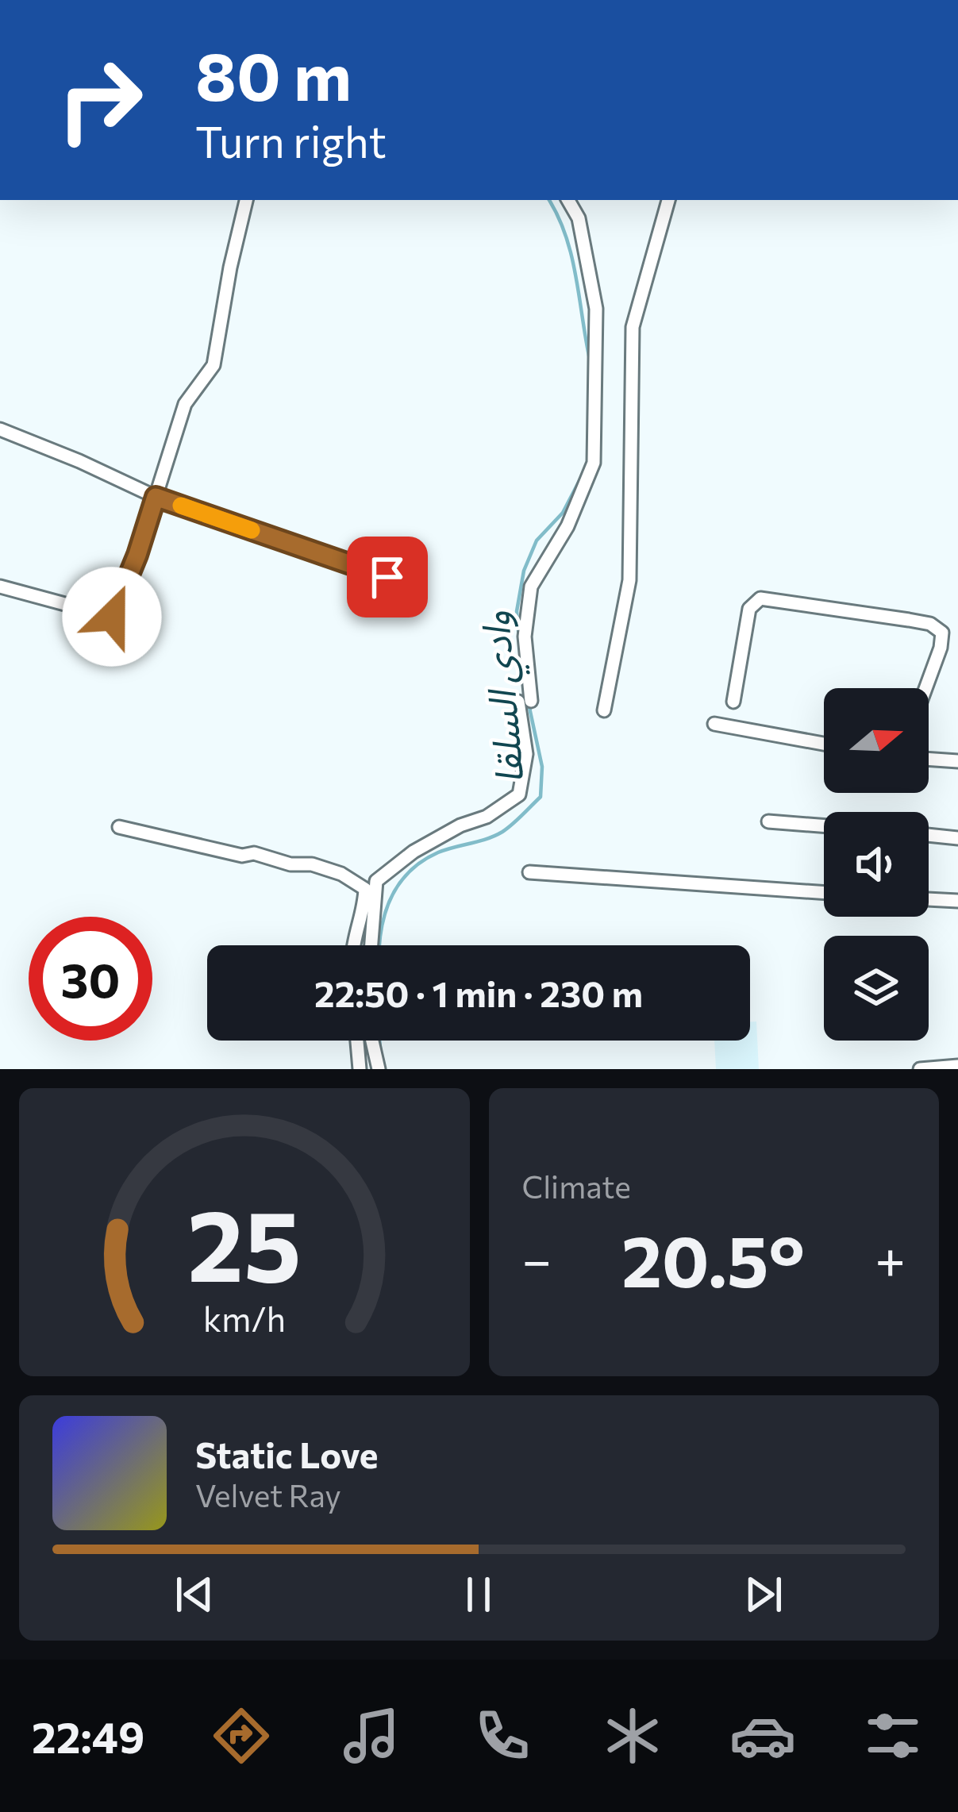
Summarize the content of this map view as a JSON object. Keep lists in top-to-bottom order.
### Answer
{
  "water": ["وادي السلقا"],
  "north": "right",
  "page": {
    "turn": ["80 m", "Turn right"],
    "limit": "30",
    "trip": "22:50 · 1 min · 230 m",
    "tile": "Climate",
    "heat": ["−", "20.5°", "+"],
    "song": ["Static Love", "Velvet Ray"],
    "tabs": "22:49",
    "gauge": ["25", "km/h"]
  }
}
